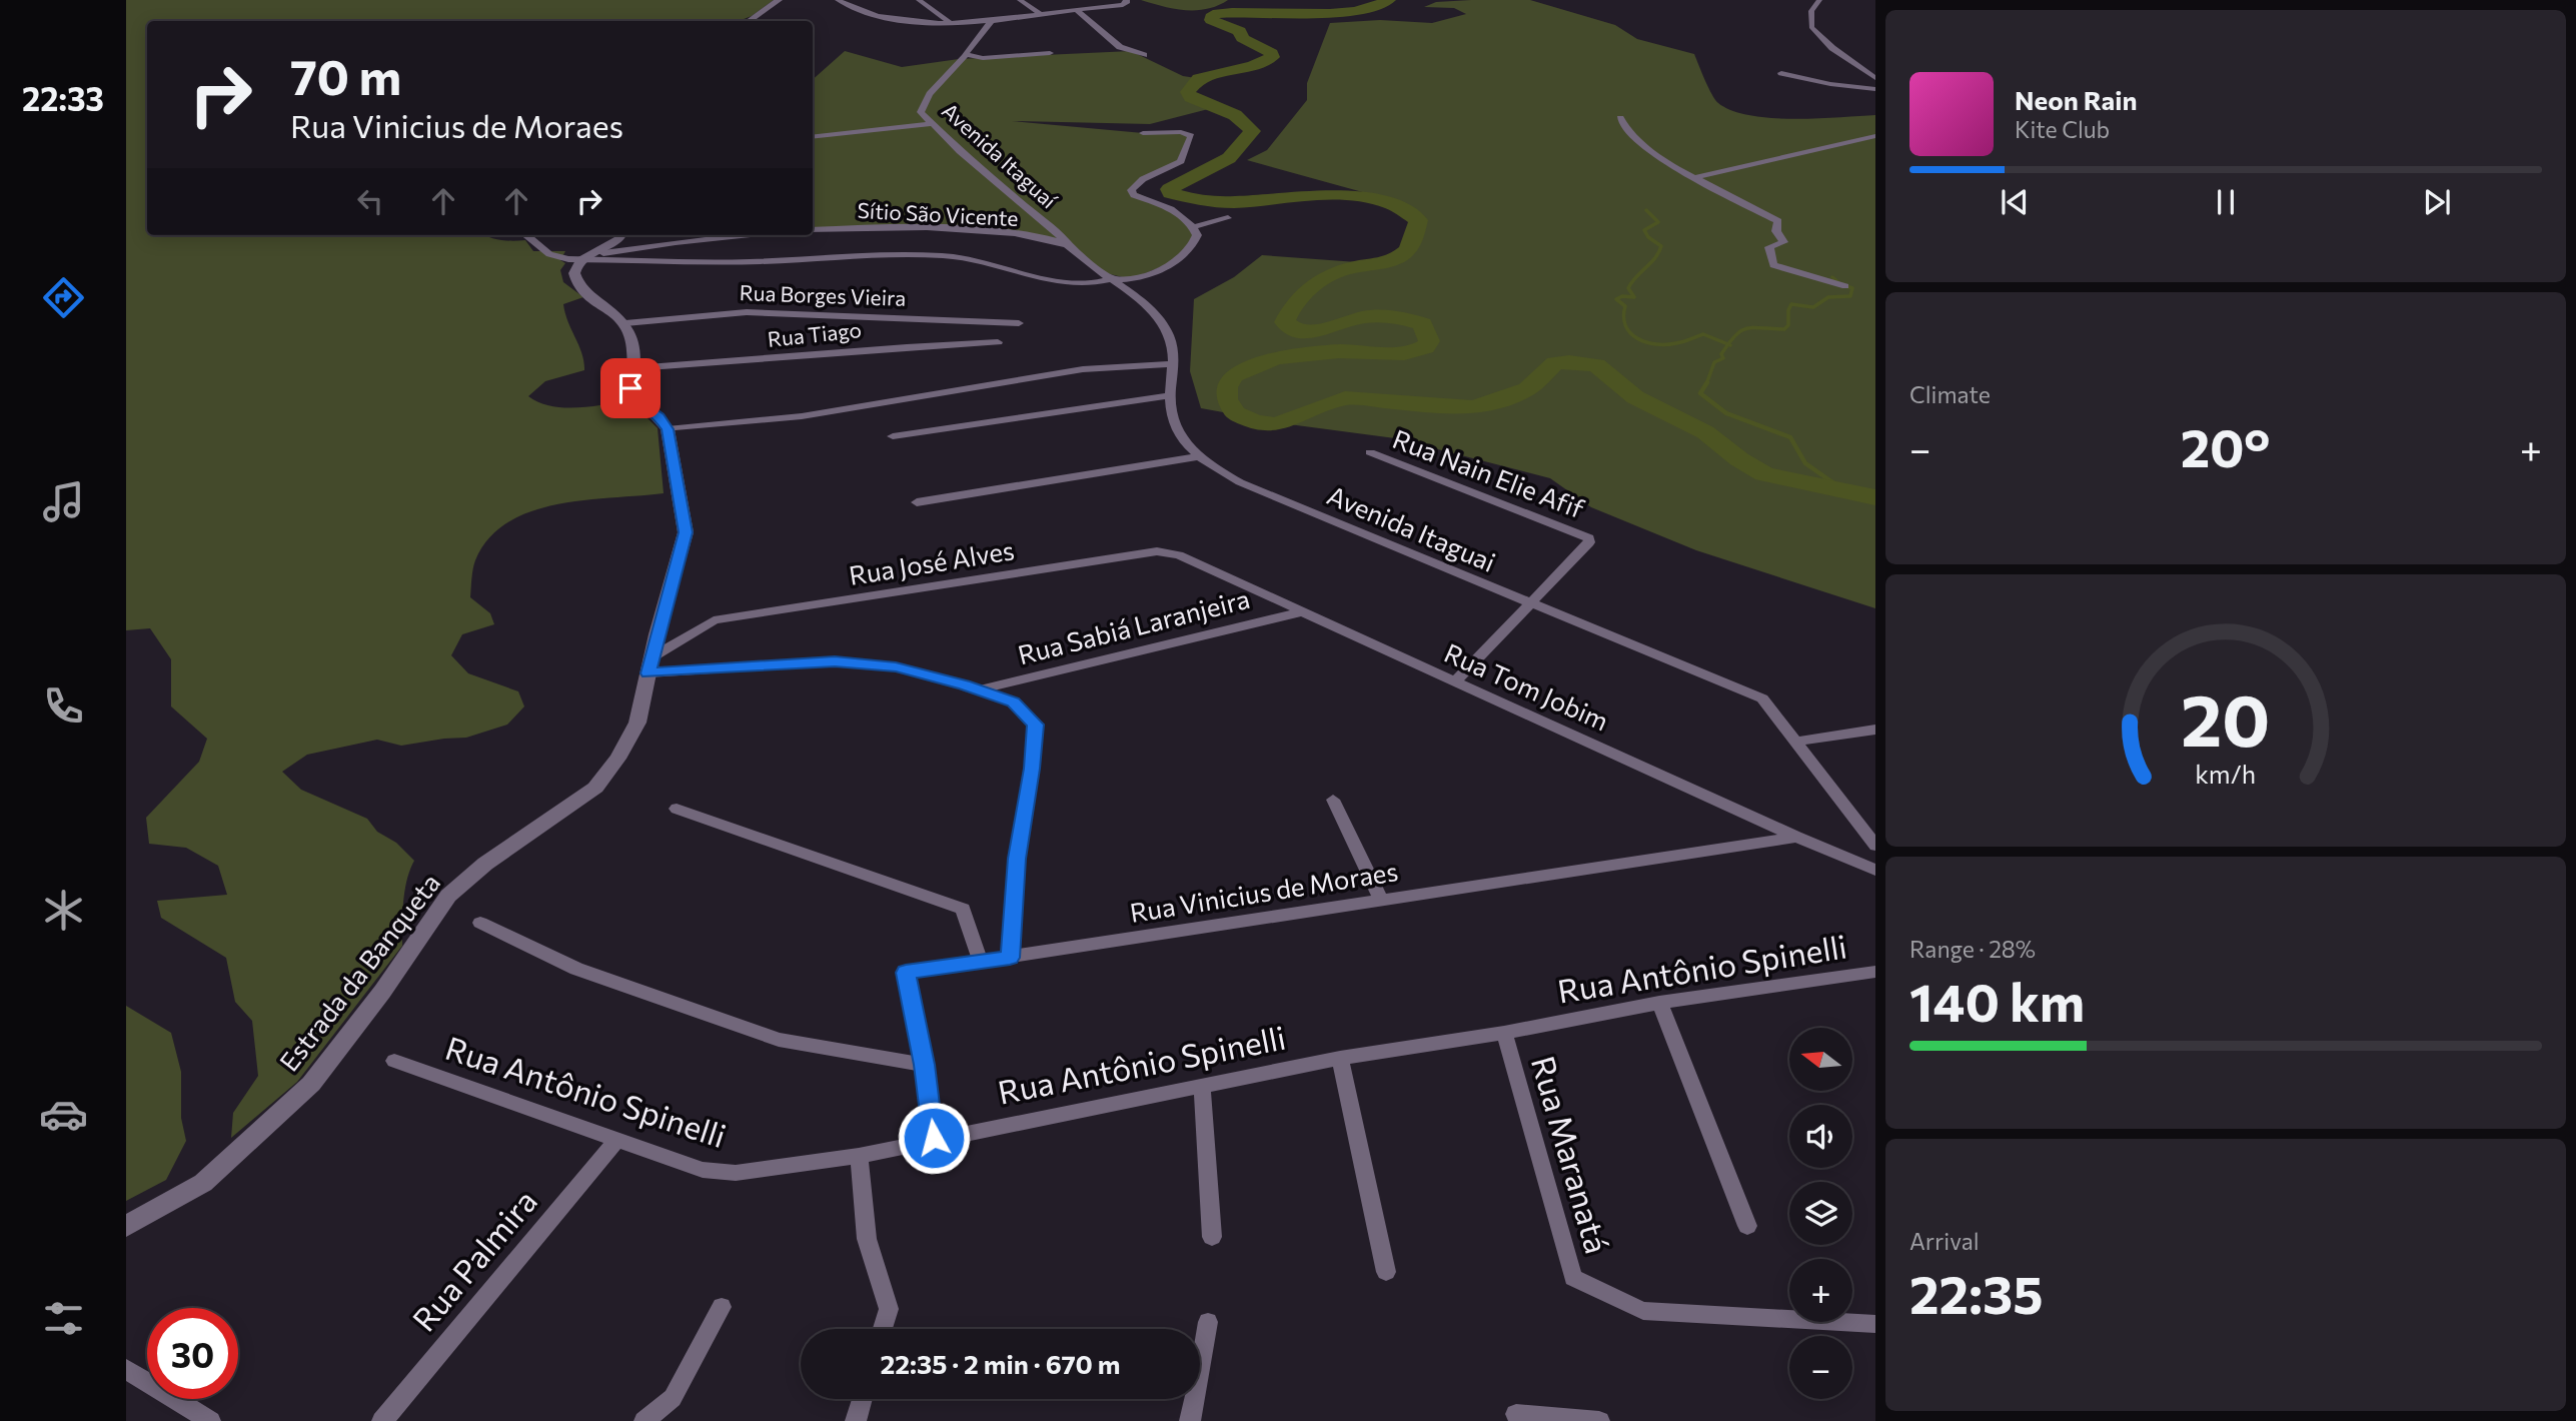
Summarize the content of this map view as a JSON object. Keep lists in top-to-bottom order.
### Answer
{
  "streets": {
    "street": [
      "Avenida Itaguaí",
      "Sítio São Vicente",
      "Rua Borges Vieira",
      "Rua Tiago",
      "Rua Nain Elie Afif",
      "Avenida Itaguai",
      "Rua José Alves",
      "Rua Sabiá Laranjeira",
      "Rua Tom Jobim",
      "Rua Vinicius de Moraes",
      "Rua Antônio Spinelli",
      "Estrada da Banqueta",
      "Rua Maranatá",
      "Rua Palmira"
    ]
  },
  "crossings": [
    ["Avenida Itaguaí", "Sítio São Vicente"],
    ["Rua Nain Elie Afif", "Avenida Itaguai"],
    ["Rua José Alves", "Rua Sabiá Laranjeira"],
    ["Rua José Alves", "Rua Tom Jobim"],
    ["Rua José Alves", "Estrada da Banqueta"],
    ["Rua Sabiá Laranjeira", "Rua Tom Jobim"],
    ["Rua Sabiá Laranjeira", "Rua Vinicius de Moraes"],
    ["Rua Sabiá Laranjeira", "Estrada da Banqueta"],
    ["Rua Tom Jobim", "Rua Vinicius de Moraes"],
    ["Rua Vinicius de Moraes", "Rua Antônio Spinelli"],
    ["Rua Antônio Spinelli", "Rua Maranatá"],
    ["Rua Antônio Spinelli", "Rua Palmira"]
  ],
  "north": "left",
  "page": {
    "tabs": "22:33",
    "turn": ["70 m", "Rua Vinicius de Moraes"],
    "song": ["Neon Rain", "Kite Club"],
    "tile": [
      "Climate",
      ["Range · 28%", "140 km"],
      ["Arrival", "22:35"]
    ],
    "heat": ["−", "20°", "+"],
    "map_buttons": ["+", "−"],
    "limit": "30",
    "trip": "22:35 · 2 min · 670 m",
    "gauge": ["20", "km/h"]
  }
}
